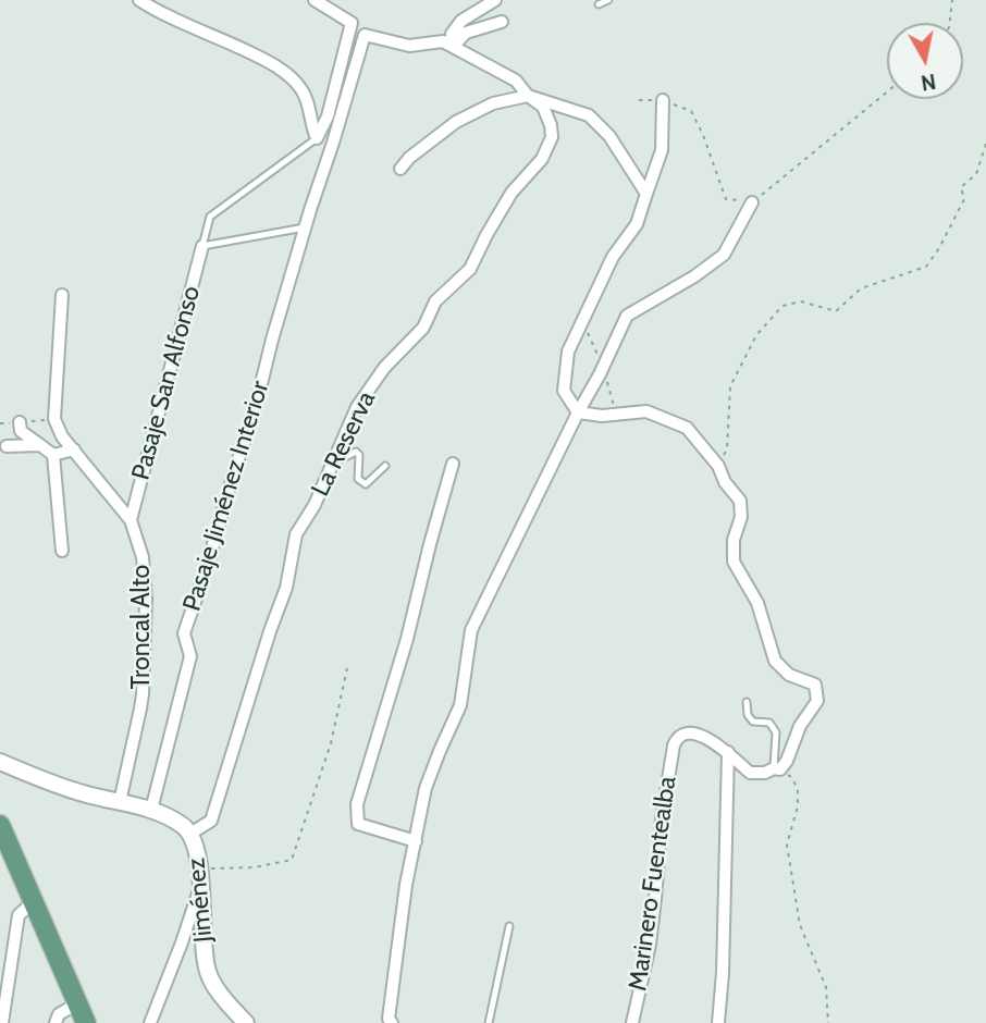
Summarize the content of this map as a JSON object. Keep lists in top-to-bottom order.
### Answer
{
  "streets": {
    "street": [
      "Pasaje San Alfonso",
      "La Reserva",
      "Pasaje Jiménez Interior",
      "Troncal Alto",
      "Marinero Fuentealba",
      "Jiménez"
    ]
  },
  "crossings": [
    ["Pasaje San Alfonso", "Troncal Alto"],
    ["La Reserva", "Jiménez"],
    ["Pasaje Jiménez Interior", "Jiménez"],
    ["Troncal Alto", "Jiménez"]
  ],
  "north": "bottom"
}
